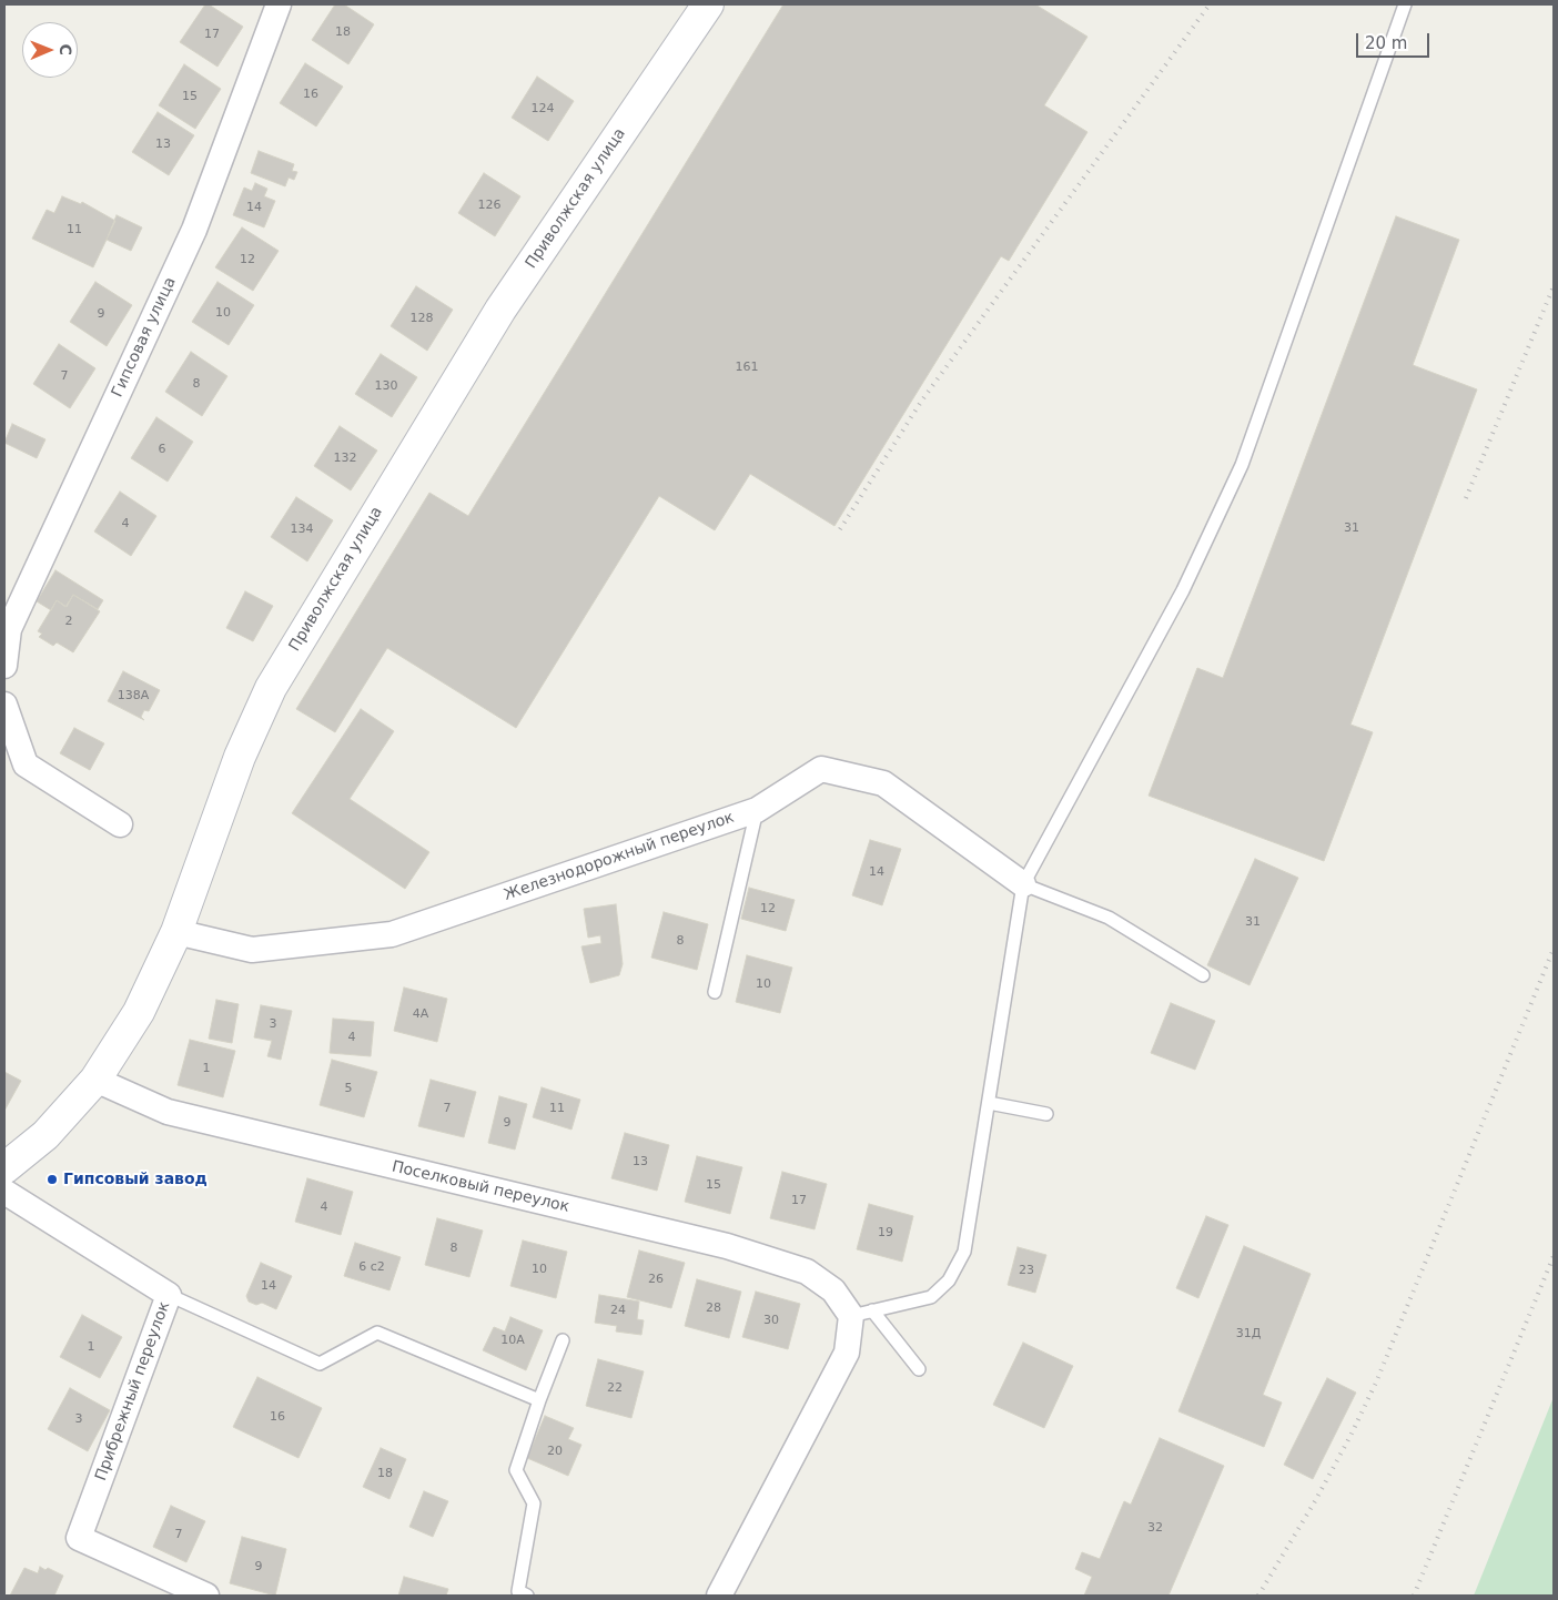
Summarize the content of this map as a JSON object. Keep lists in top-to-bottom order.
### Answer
{
  "streets": {
    "main road": ["Приволжская улица"],
    "street": [
      "Гипсовая улица",
      "Железнодорожный переулок",
      "Поселковый переулок",
      "Прибрежный переулок"
    ]
  },
  "crossings": [
    ["Приволжская улица", "Железнодорожный переулок"],
    ["Приволжская улица", "Поселковый переулок"]
  ],
  "places": ["Гипсовый завод"],
  "house_numbers": [
    "18",
    "17",
    "16",
    "15",
    "124",
    "13",
    "126",
    "14",
    "11",
    "12",
    "10",
    "9",
    "128",
    "161",
    "7",
    "8",
    "130",
    "6",
    "132",
    "4",
    "31",
    "134",
    "2",
    "138А",
    "14",
    "12",
    "31",
    "8",
    "10",
    "4А",
    "3",
    "4",
    "1",
    "5",
    "7",
    "11",
    "9",
    "13",
    "15",
    "17",
    "4",
    "19",
    "8",
    "6 с2",
    "10",
    "23",
    "26",
    "14",
    "28",
    "24",
    "30",
    "31Д",
    "10А",
    "1",
    "22",
    "16",
    "3",
    "20",
    "18",
    "32",
    "7",
    "9"
  ],
  "scale_bar": "20 m",
  "north": "right"
}
